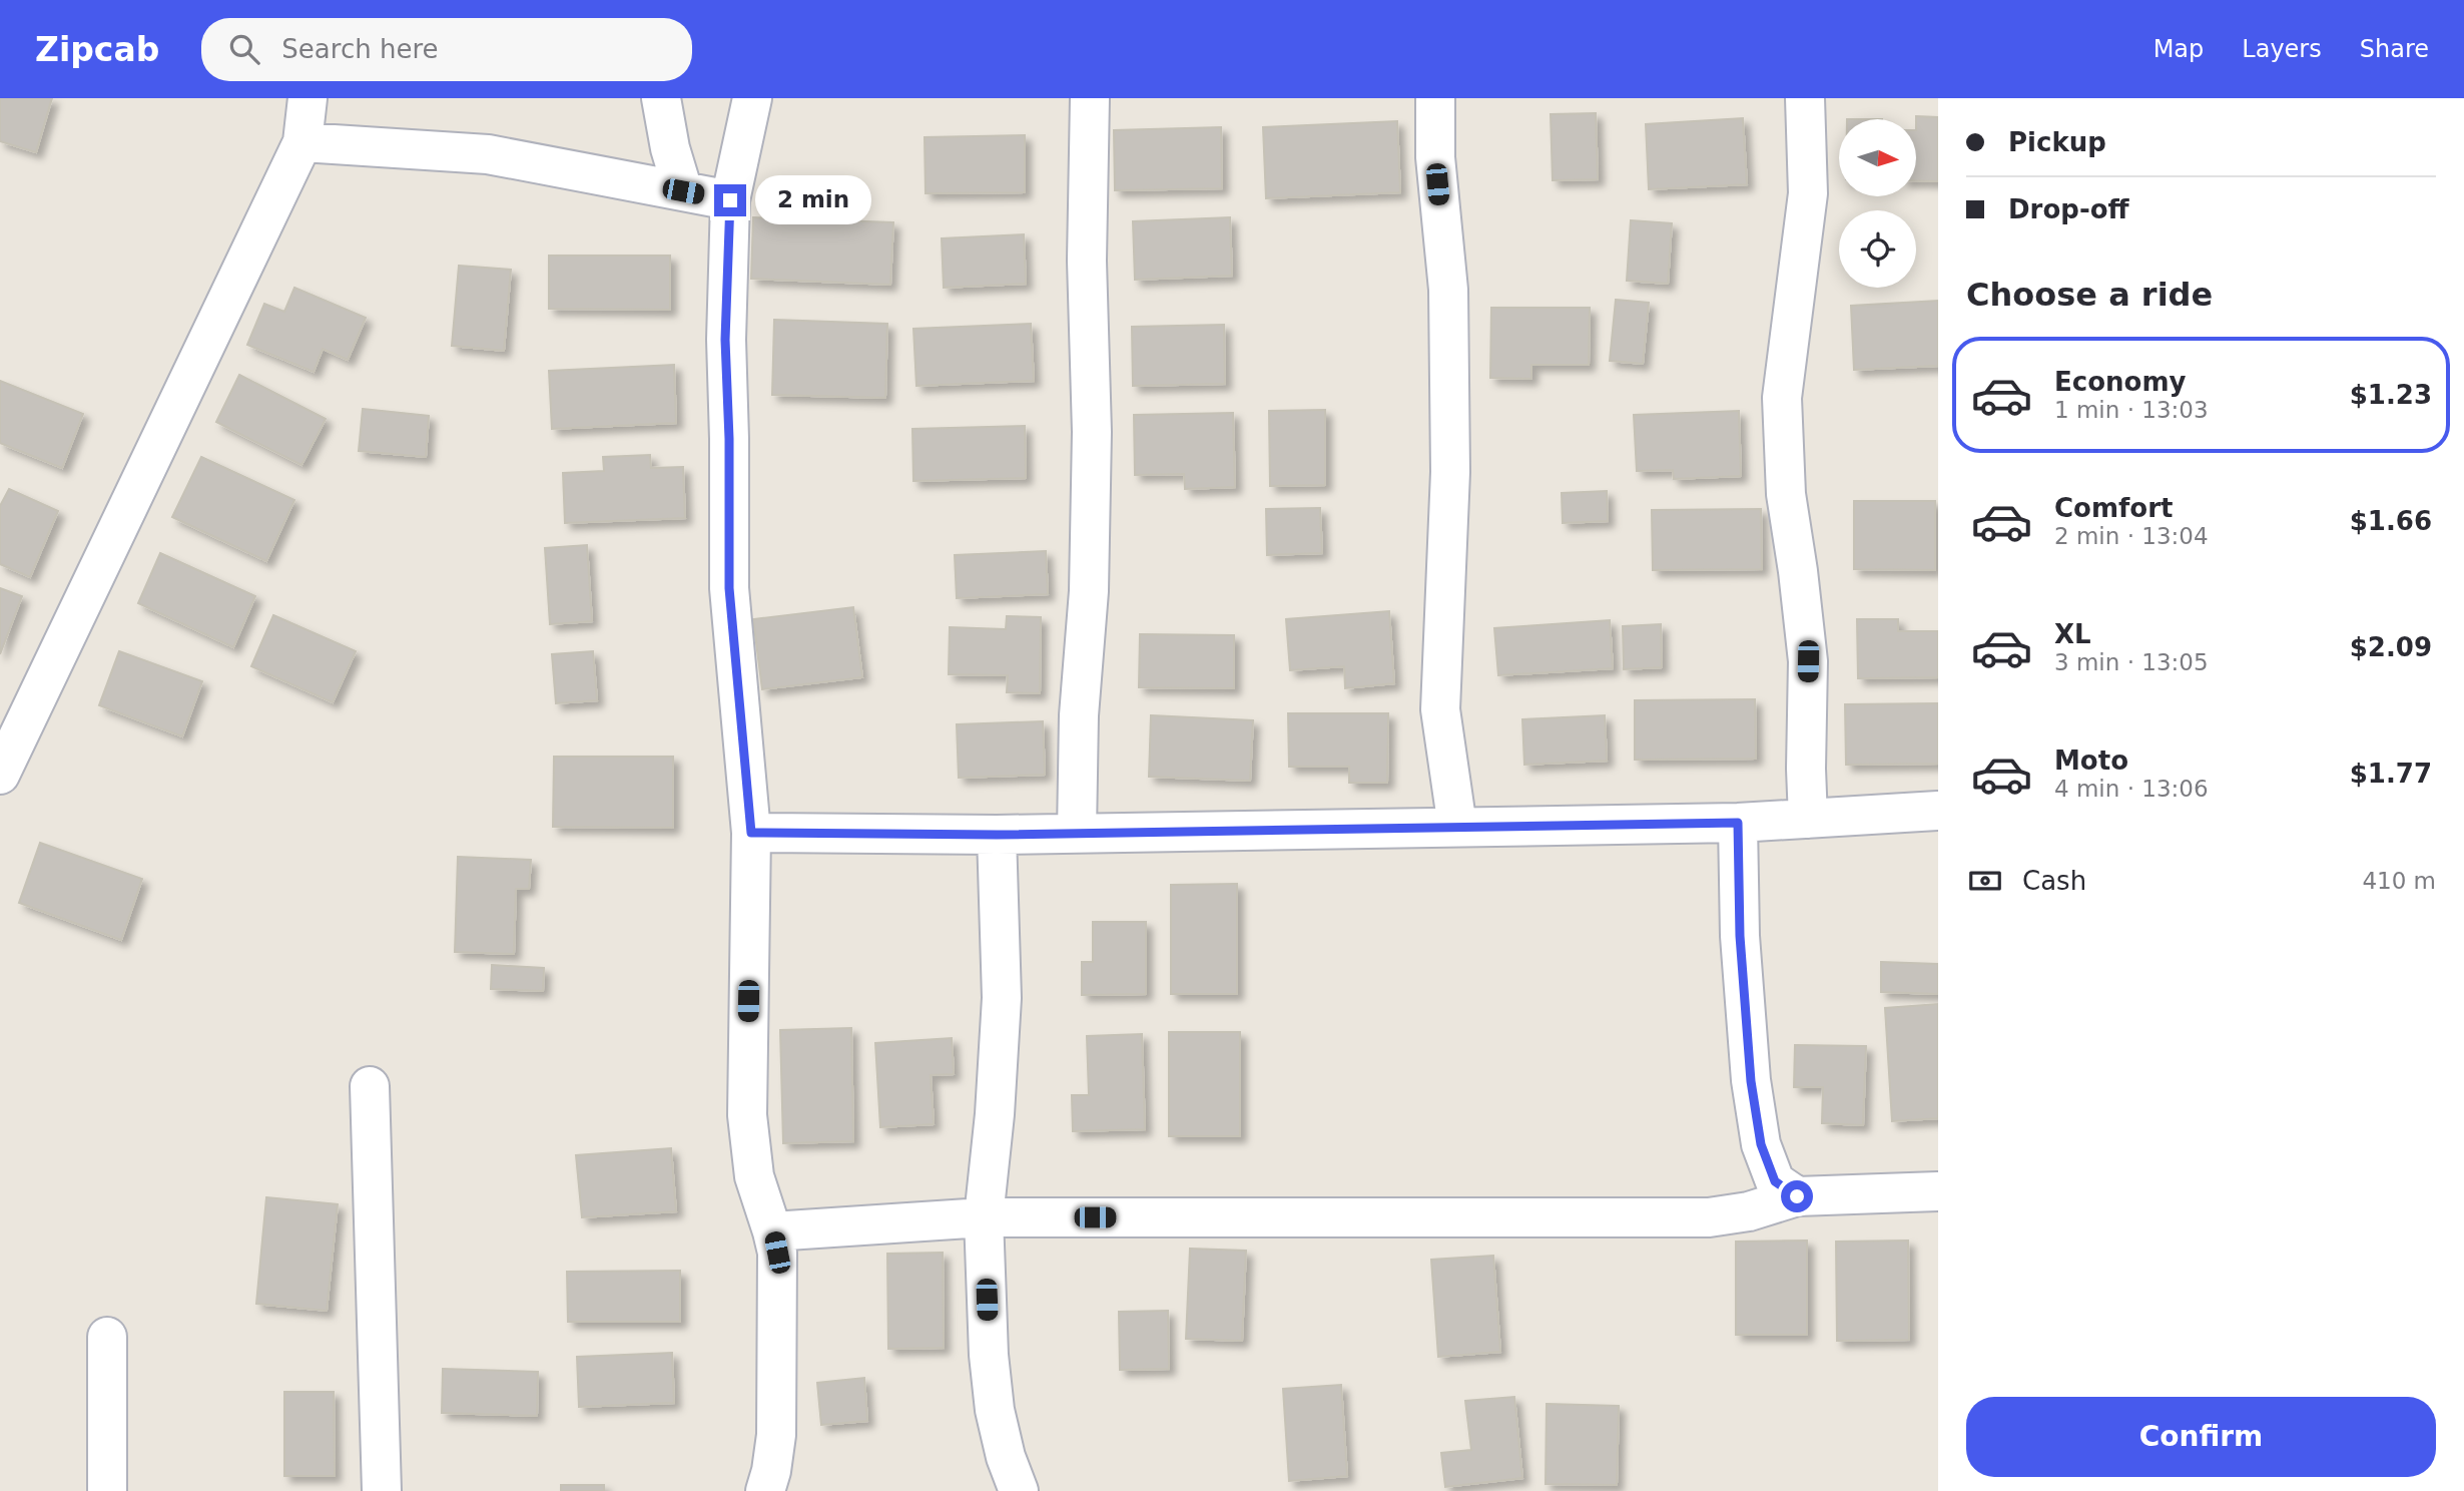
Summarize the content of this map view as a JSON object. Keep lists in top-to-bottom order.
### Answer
{
  "north": "right",
  "page": {
    "header": "Zipcab",
    "search": "Search here",
    "nav": ["Map", "Layers", "Share"],
    "banner": ["Pickup", "Drop-off"],
    "bubble": "2 min",
    "heading": "Choose a ride",
    "list": [
      {
        "name": "Economy",
        "note": "1 min · 13:03",
        "value": "$1.23"
      },
      {
        "name": "Comfort",
        "note": "2 min · 13:04",
        "value": "$1.66"
      },
      {
        "name": "XL",
        "note": "3 min · 13:05",
        "value": "$2.09"
      },
      {
        "name": "Moto",
        "note": "4 min · 13:06",
        "value": "$1.77"
      }
    ],
    "pay": ["Cash", "410 m"],
    "buttons": "Confirm"
  }
}
